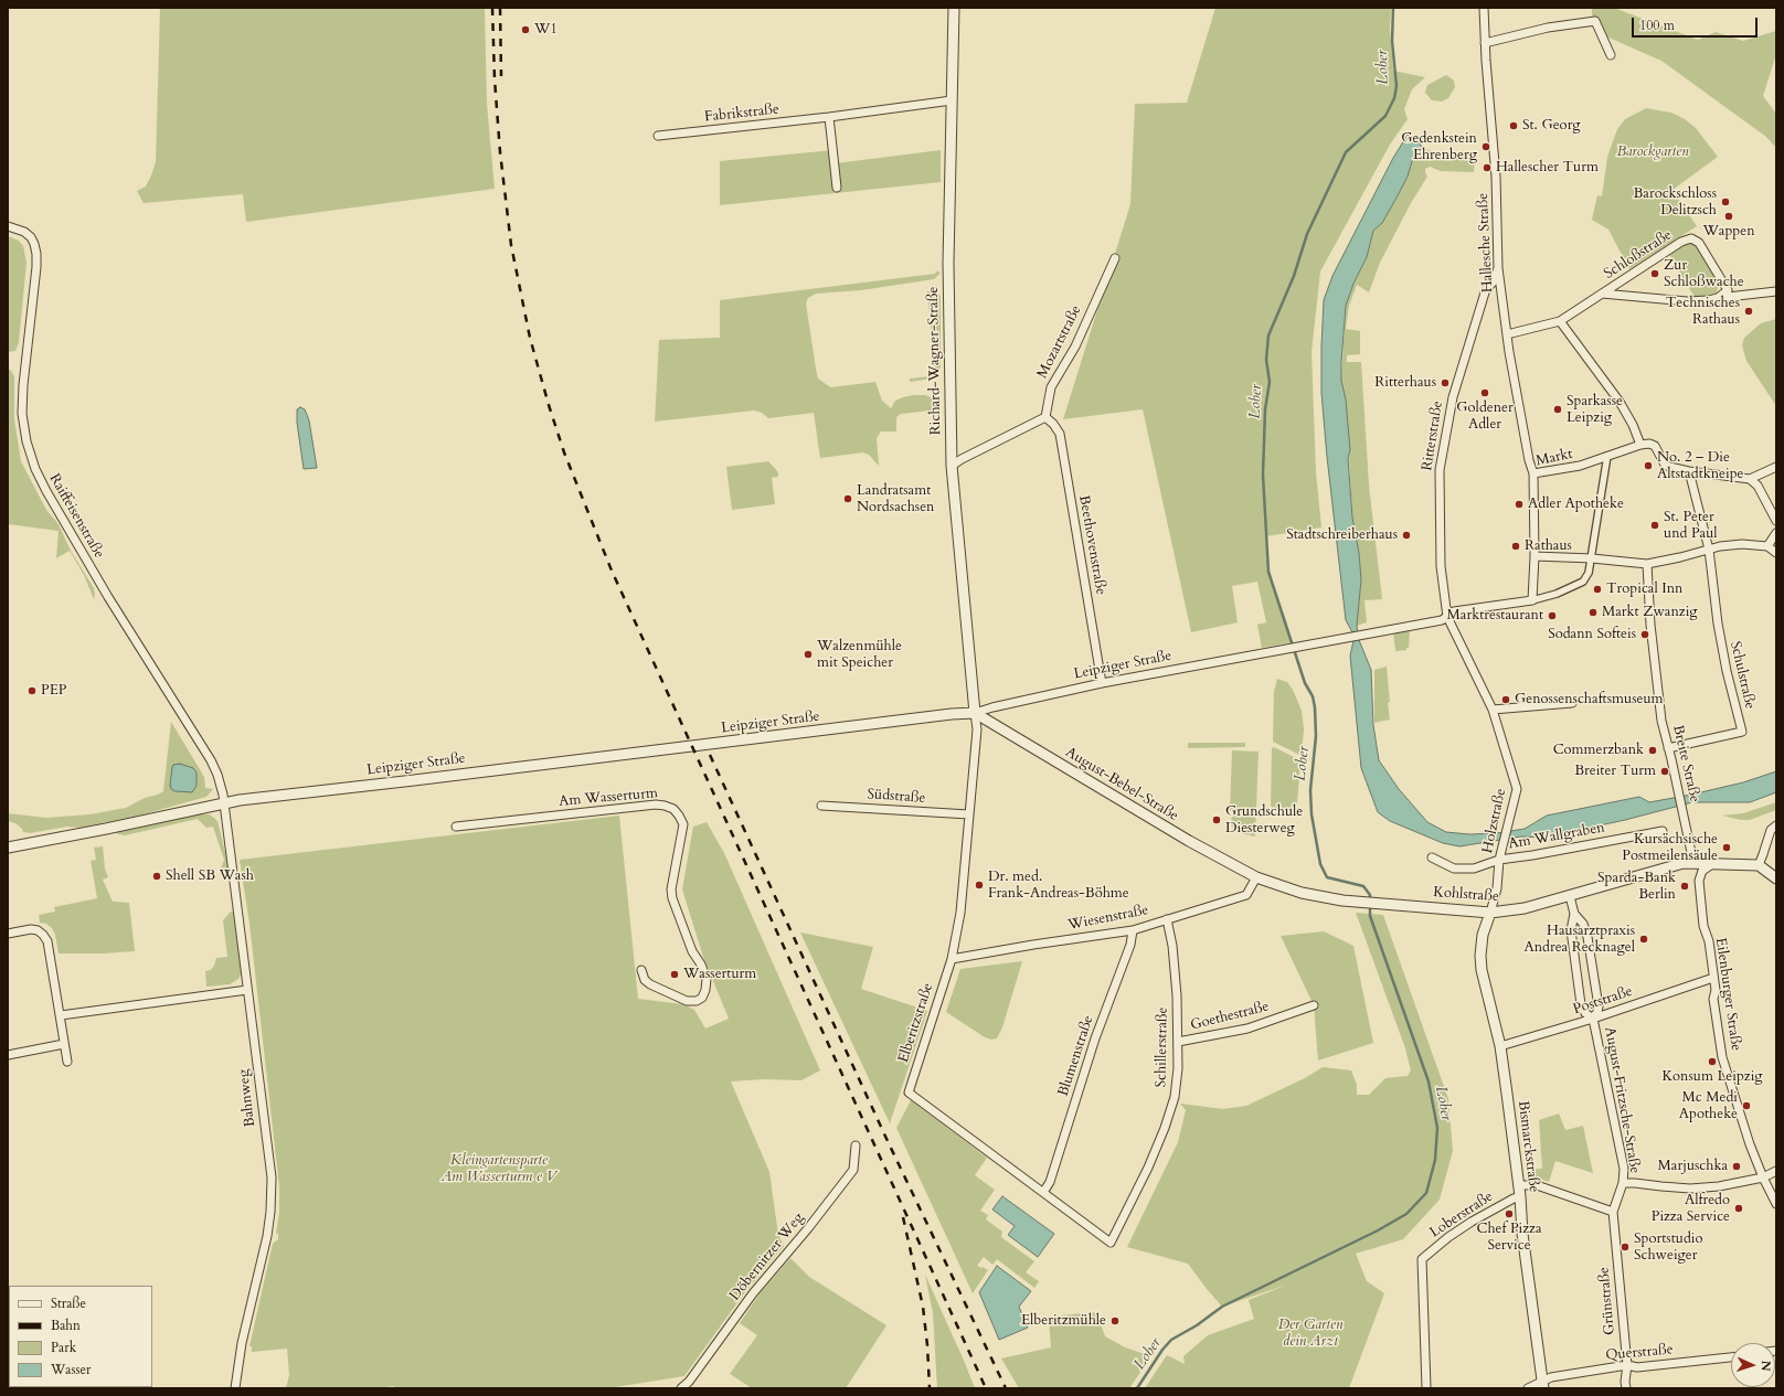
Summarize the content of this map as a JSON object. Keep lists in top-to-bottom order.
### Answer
{
  "streets": {
    "street": [
      "Fabrikstraße",
      "Hallesche Straße",
      "Schloßstraße",
      "Mozartstraße",
      "Richard-Wagner-Straße",
      "Ritterstraße",
      "Markt",
      "Raiffeisenstraße",
      "Beethovenstraße",
      "Leipziger Straße",
      "Schulstraße",
      "Breite Straße",
      "August-Bebel-Straße",
      "Südstraße",
      "Am Wasserturm",
      "Holzstraße",
      "Am Wallgraben",
      "Kohlstraße",
      "Wiesenstraße",
      "Eilenburger Straße",
      "Poststraße",
      "Goethestraße",
      "Elberitzstraße",
      "Schillerstraße",
      "Blumenstraße",
      "Bahnweg",
      "August-Fritzsche-Straße",
      "Bismarckstraße",
      "Loberstraße",
      "Döbernitzer Weg",
      "Grünstraße",
      "Querstraße"
    ]
  },
  "crossings": [
    ["Fabrikstraße", "Richard-Wagner-Straße"],
    ["Hallesche Straße", "Schloßstraße"],
    ["Hallesche Straße", "Ritterstraße"],
    ["Hallesche Straße", "Markt"],
    ["Mozartstraße", "Beethovenstraße"],
    ["Richard-Wagner-Straße", "Leipziger Straße"],
    ["Richard-Wagner-Straße", "August-Bebel-Straße"],
    ["Richard-Wagner-Straße", "Elberitzstraße"],
    ["Ritterstraße", "Leipziger Straße"],
    ["Ritterstraße", "Holzstraße"],
    ["Markt", "Leipziger Straße"],
    ["Raiffeisenstraße", "Leipziger Straße"],
    ["Raiffeisenstraße", "Bahnweg"],
    ["Beethovenstraße", "Leipziger Straße"],
    ["Leipziger Straße", "August-Bebel-Straße"],
    ["Leipziger Straße", "Holzstraße"],
    ["Leipziger Straße", "Elberitzstraße"],
    ["Leipziger Straße", "Bahnweg"],
    ["Schulstraße", "Breite Straße"],
    ["Breite Straße", "Kohlstraße"],
    ["August-Bebel-Straße", "Kohlstraße"],
    ["August-Bebel-Straße", "Wiesenstraße"],
    ["August-Bebel-Straße", "Elberitzstraße"],
    ["Südstraße", "Elberitzstraße"],
    ["Holzstraße", "Am Wallgraben"],
    ["Holzstraße", "Kohlstraße"],
    ["Holzstraße", "Bismarckstraße"],
    ["Kohlstraße", "Wiesenstraße"],
    ["Kohlstraße", "Eilenburger Straße"],
    ["Kohlstraße", "August-Fritzsche-Straße"],
    ["Kohlstraße", "Bismarckstraße"],
    ["Wiesenstraße", "Elberitzstraße"],
    ["Wiesenstraße", "Schillerstraße"],
    ["Wiesenstraße", "Blumenstraße"],
    ["Eilenburger Straße", "Poststraße"],
    ["Poststraße", "August-Fritzsche-Straße"],
    ["Poststraße", "Bismarckstraße"],
    ["Goethestraße", "Schillerstraße"],
    ["Elberitzstraße", "Schillerstraße"],
    ["Elberitzstraße", "Blumenstraße"],
    ["August-Fritzsche-Straße", "Grünstraße"],
    ["Bismarckstraße", "Loberstraße"],
    ["Bismarckstraße", "Querstraße"],
    ["Grünstraße", "Querstraße"]
  ],
  "water": ["Lober"],
  "parks": ["Barockgarten", "Kleingartensparte Am Wasserturm e V", "Der Garten dein Arzt"],
  "places": [
    "W1",
    "St. Georg",
    "Gedenkstein Ehrenberg",
    "Hallescher Turm",
    "Barockschloss Delitzsch",
    "Wappen",
    "Zur Schloßwache",
    "Technisches Rathaus",
    "Ritterhaus",
    "Goldener Adler",
    "Sparkasse Leipzig",
    "No. 2 – Die Altstadtkneipe",
    "Landratsamt Nordsachsen",
    "Adler Apotheke",
    "St. Peter und Paul",
    "Stadtschreiberhaus",
    "Rathaus",
    "Tropical Inn",
    "Markt Zwanzig",
    "Marktrestaurant",
    "Sodann Softeis",
    "Walzenmühle mit Speicher",
    "PEP",
    "Genossenschaftsmuseum",
    "Commerzbank",
    "Breiter Turm",
    "Grundschule Diesterweg",
    "Kursächsische Postmeilensäule",
    "Shell SB Wash",
    "Dr. med. Frank-Andreas-Böhme",
    "Sparda-Bank Berlin",
    "Hausarztpraxis Andrea Recknagel",
    "Wasserturm",
    "Konsum Leipzig",
    "Mc Medi Apotheke",
    "Marjuschka",
    "Alfredo Pizza Service",
    "Chef Pizza Service",
    "Sportstudio Schweiger",
    "Elberitzmühle"
  ],
  "legend": [
    "Straße",
    "Bahn",
    "Park",
    "Wasser"
  ],
  "scale_bar": "100 m",
  "north": "right"
}
